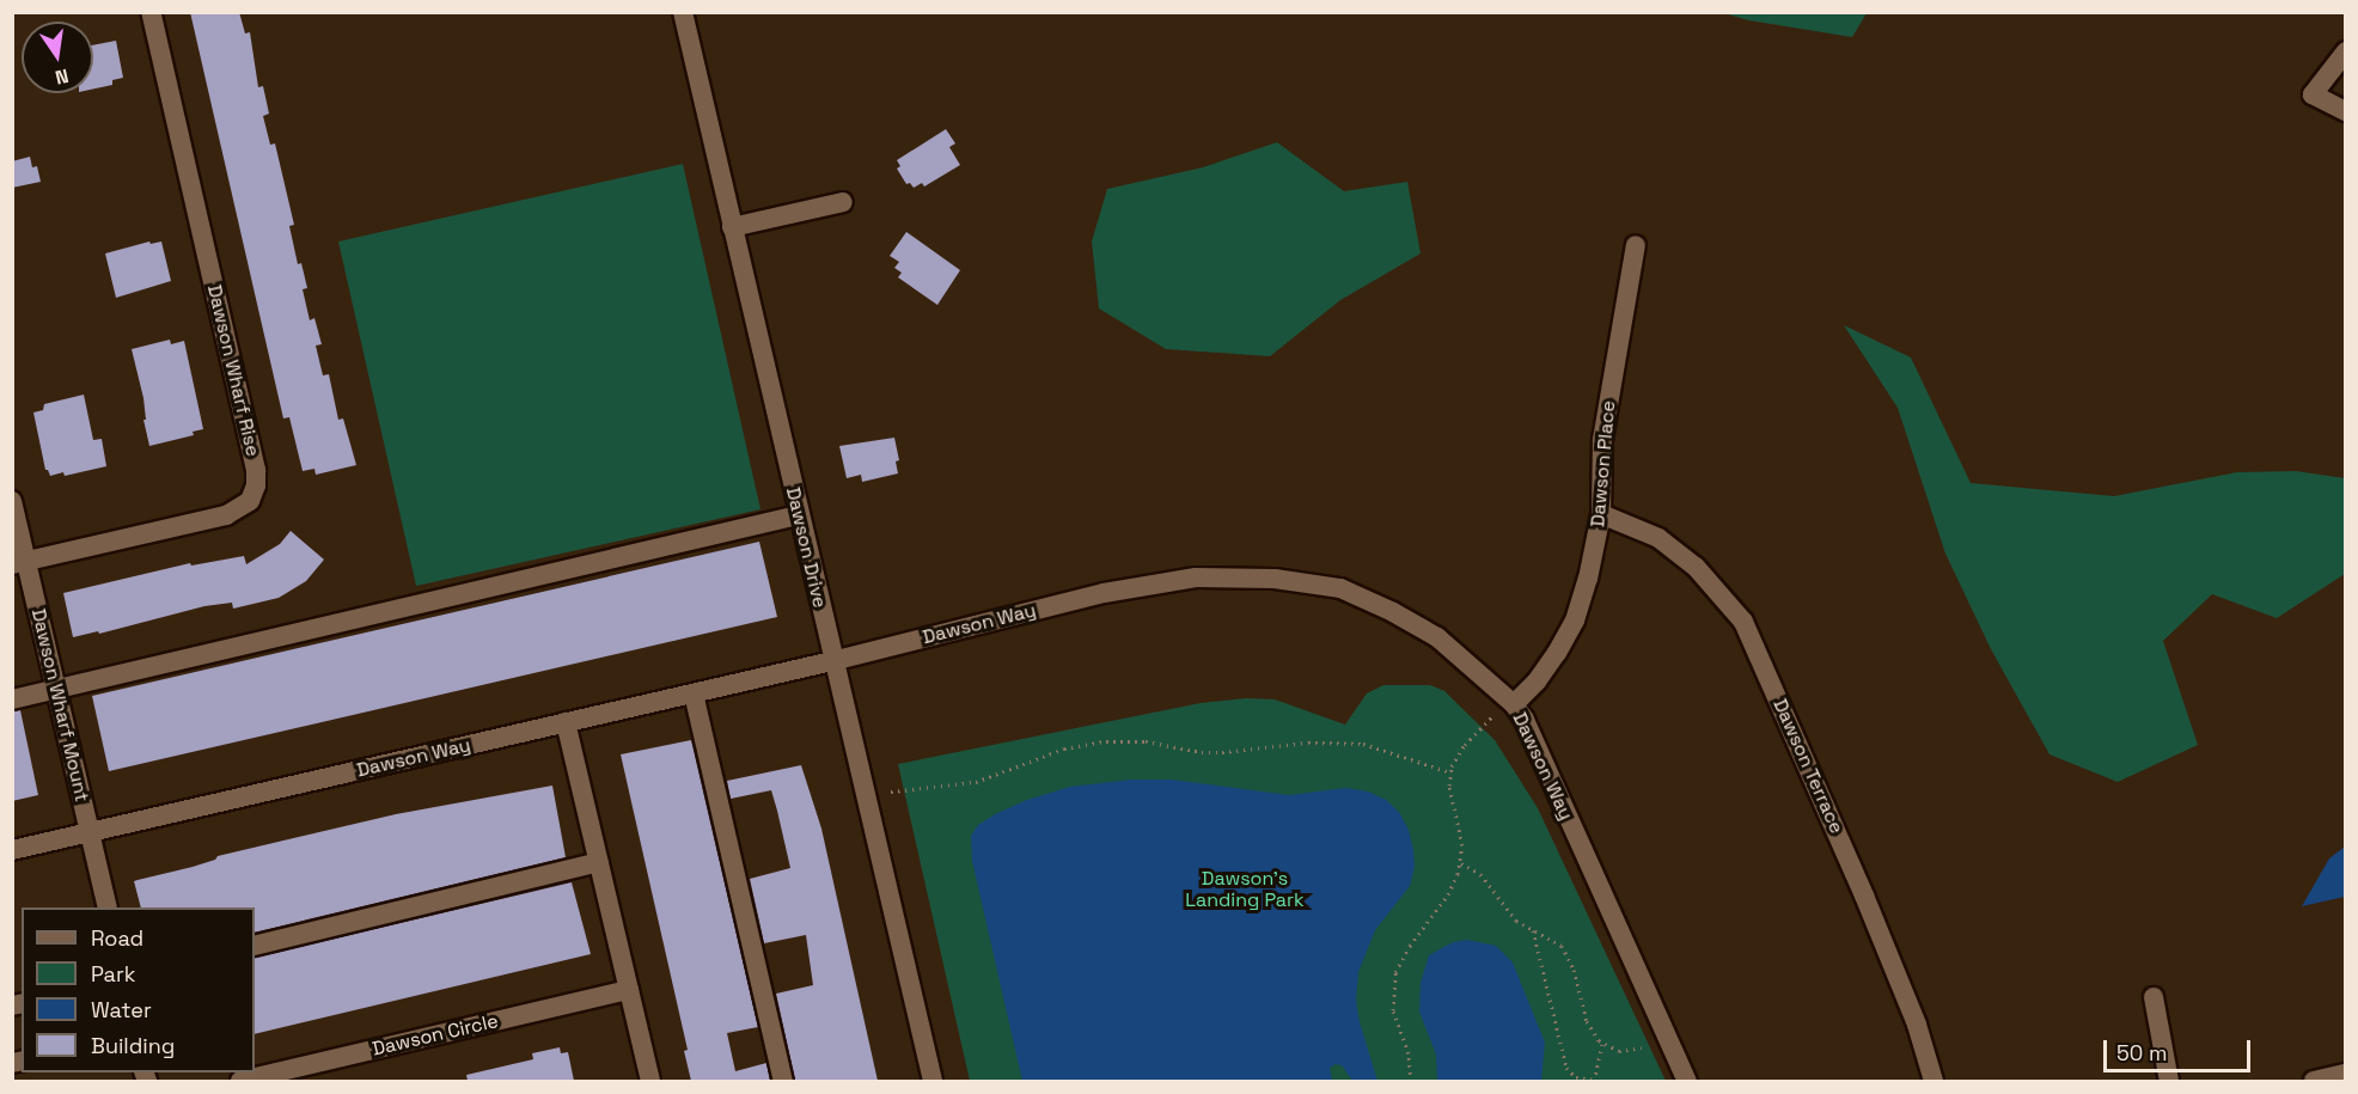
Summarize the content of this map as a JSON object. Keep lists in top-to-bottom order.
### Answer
{
  "streets": {
    "street": [
      "Dawson Wharf Rise",
      "Dawson Place",
      "Dawson Drive",
      "Dawson Way",
      "Dawson Wharf Mount",
      "Dawson Terrace",
      "Dawson Circle"
    ]
  },
  "crossings": [
    ["Dawson Wharf Rise", "Dawson Wharf Mount"],
    ["Dawson Place", "Dawson Way"],
    ["Dawson Place", "Dawson Terrace"],
    ["Dawson Drive", "Dawson Way"],
    ["Dawson Way", "Dawson Wharf Mount"]
  ],
  "parks": ["Dawson's Landing Park"],
  "legend": [
    "Road",
    "Park",
    "Water",
    "Building"
  ],
  "scale_bar": "50 m",
  "north": "bottom"
}
